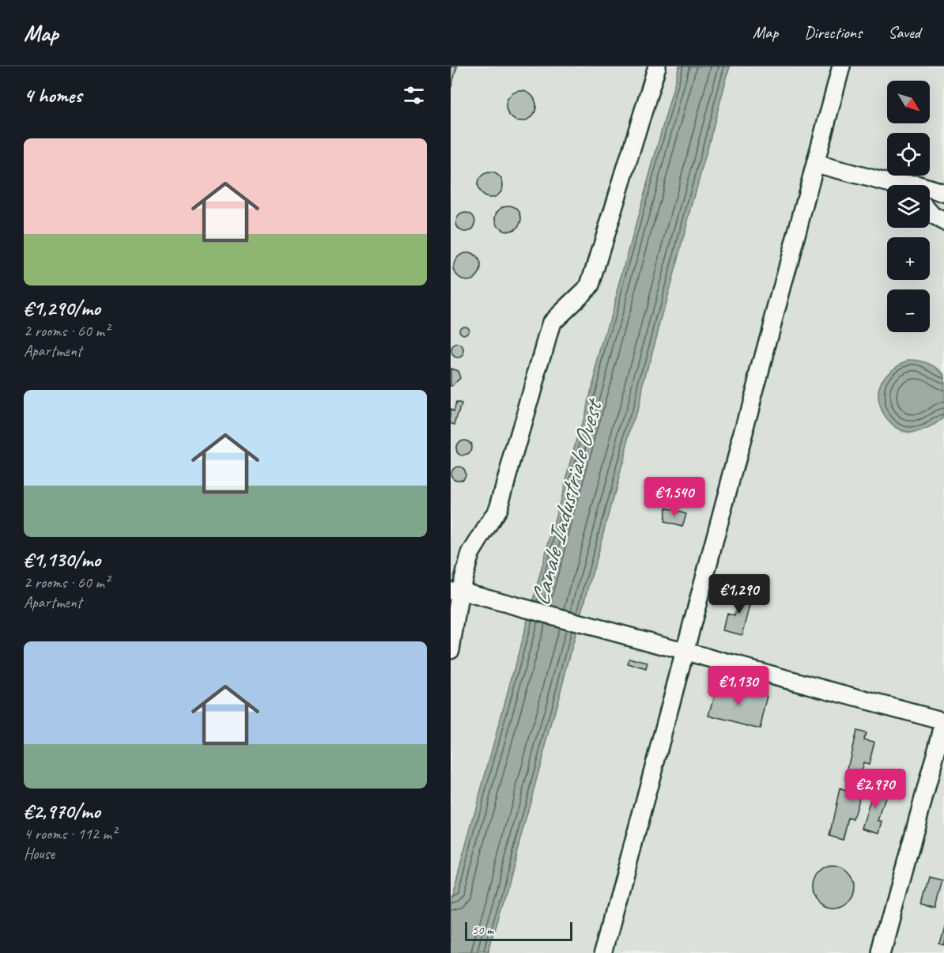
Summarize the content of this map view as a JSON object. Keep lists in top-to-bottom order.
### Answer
{
  "water": ["Canale Industriale Ovest"],
  "scale_bar": "50 m",
  "north": "bottom right",
  "page": {
    "header": "Map",
    "nav": ["Map", "Directions", "Saved"],
    "heading": "4 homes",
    "map_buttons": ["+", "−"],
    "list": [
      {
        "name": "€1,290/mo",
        "note": "2 rooms · 60 m² · Apartment"
      },
      {
        "name": "€1,130/mo",
        "note": "2 rooms · 60 m² · Apartment"
      },
      {
        "name": "€2,970/mo",
        "note": "4 rooms · 112 m² · House"
      }
    ],
    "price": [
      "€1,540",
      "€1,290",
      "€1,130",
      "€2,970"
    ],
    "scale": "50 m"
  }
}
